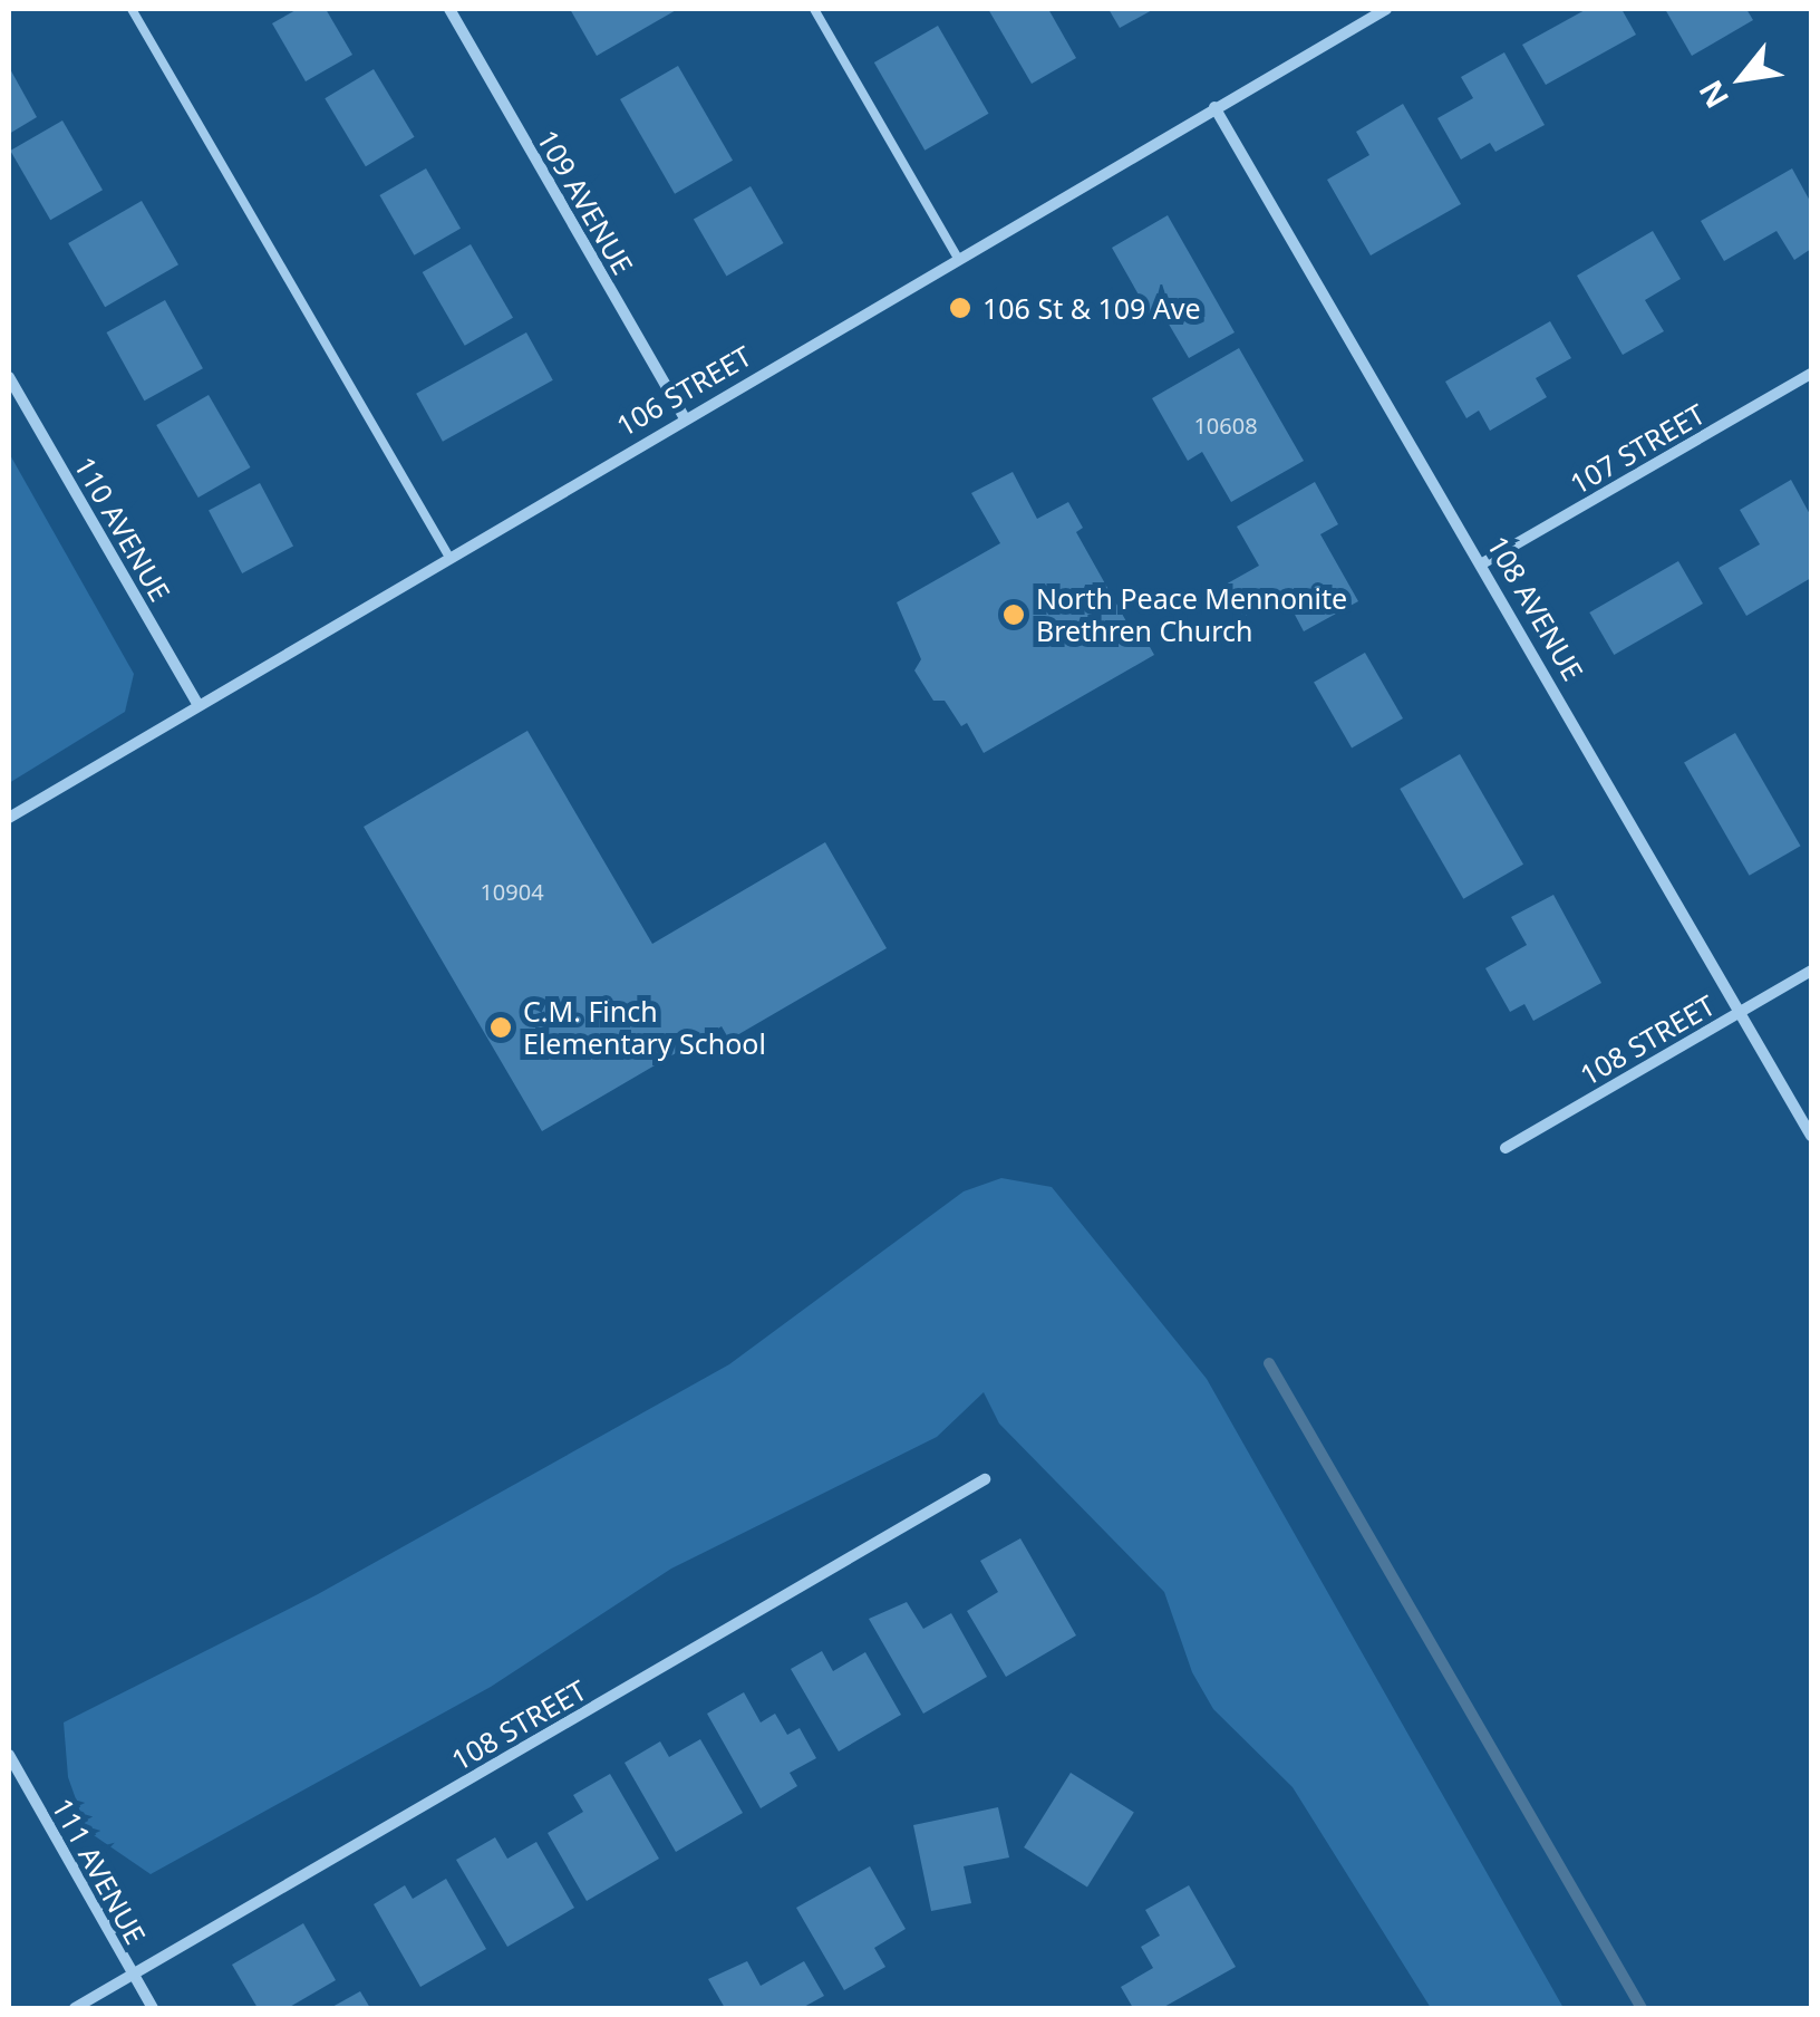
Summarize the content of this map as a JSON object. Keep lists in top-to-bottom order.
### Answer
{
  "streets": {
    "street": [
      "109 AVENUE",
      "106 STREET",
      "107 STREET",
      "110 AVENUE",
      "108 AVENUE",
      "108 STREET",
      "111 AVENUE"
    ]
  },
  "crossings": [
    ["109 AVENUE", "106 STREET"],
    ["106 STREET", "110 AVENUE"],
    ["106 STREET", "108 AVENUE"],
    ["107 STREET", "108 AVENUE"],
    ["108 AVENUE", "108 STREET"],
    ["108 STREET", "111 AVENUE"]
  ],
  "places": ["106 St & 109 Ave", "North Peace Mennonite Brethren Church", "C.M. Finch Elementary School"],
  "house_numbers": ["10608", "10904"],
  "north": "bottom left"
}
